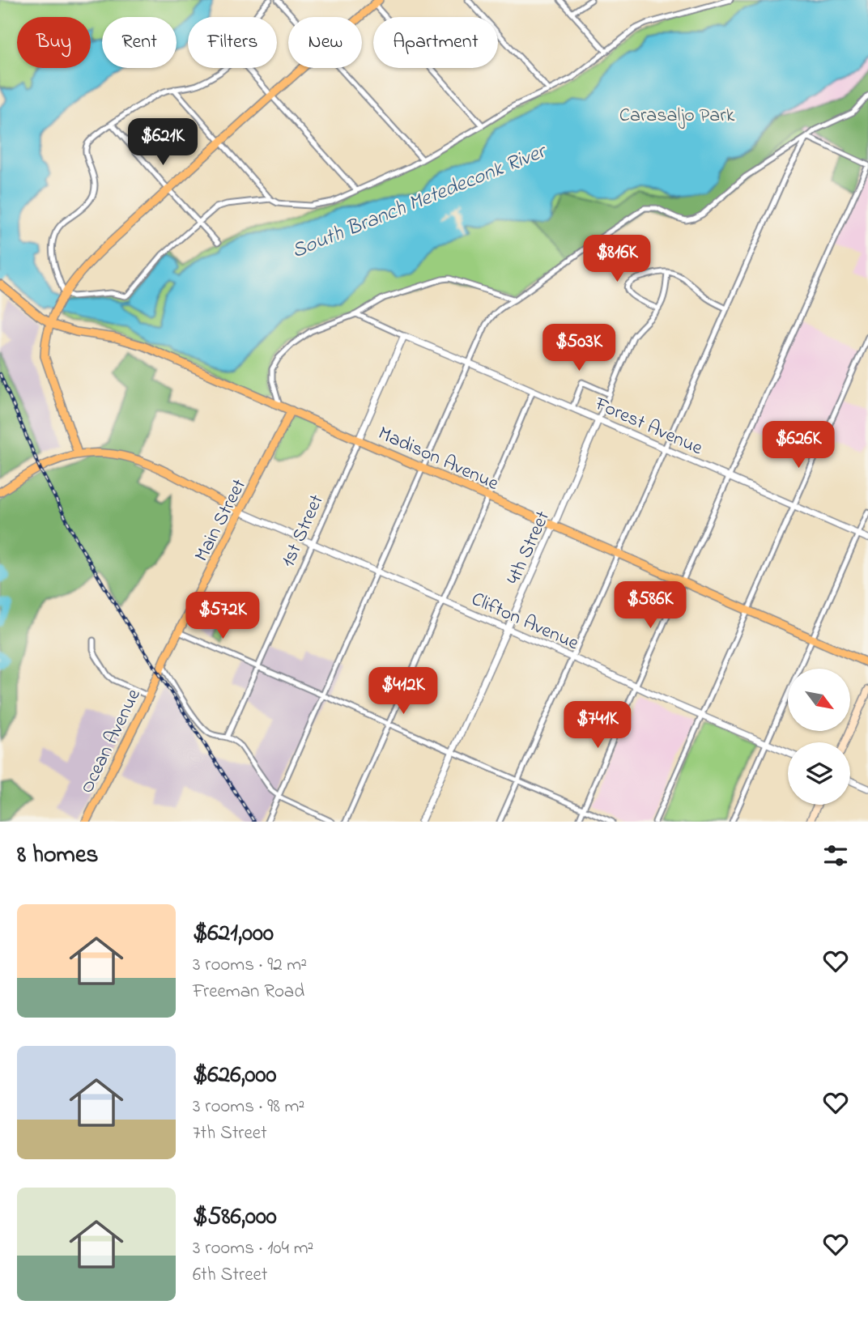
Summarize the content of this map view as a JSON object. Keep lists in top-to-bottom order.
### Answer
{
  "streets": {
    "main road": ["Madison Avenue", "Main Street", "Ocean Avenue"],
    "street": [
      "Forest Avenue",
      "1st Street",
      "4th Street",
      "Clifton Avenue"
    ]
  },
  "crossings": [
    ["Forest Avenue", "1st Street"],
    ["Forest Avenue", "4th Street"],
    ["Madison Avenue", "Main Street"],
    ["Madison Avenue", "1st Street"],
    ["Madison Avenue", "4th Street"],
    ["Main Street", "Clifton Avenue"],
    ["Main Street", "Ocean Avenue"],
    ["1st Street", "Clifton Avenue"],
    ["4th Street", "Clifton Avenue"]
  ],
  "water": ["South Branch Metedeconk River"],
  "parks": ["Carasaljo Park"],
  "north": "bottom right",
  "page": {
    "chip": [
      "Buy",
      "Rent",
      "Filters",
      "New",
      "Apartment"
    ],
    "price": [
      "$621K",
      "$816K",
      "$503K",
      "$626K",
      "$586K",
      "$572K",
      "$412K",
      "$741K"
    ],
    "heading": "8 homes",
    "list": [
      {
        "name": "$621,000",
        "note": "3 rooms · 92 m² · Freeman Road"
      },
      {
        "name": "$626,000",
        "note": "3 rooms · 98 m² · 7th Street"
      },
      {
        "name": "$586,000",
        "note": "3 rooms · 104 m² · 6th Street"
      }
    ]
  }
}
